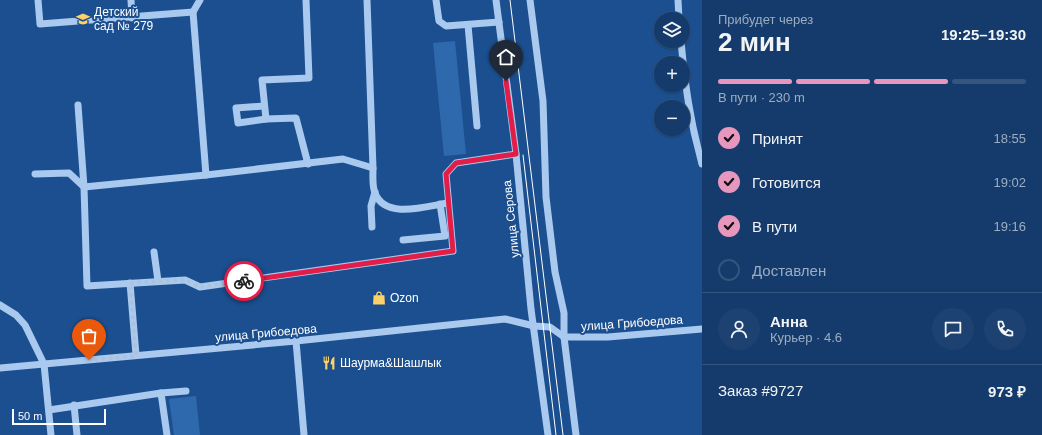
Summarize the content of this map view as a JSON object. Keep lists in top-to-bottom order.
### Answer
{
  "streets": {
    "street": ["улица Серова", "улица Грибоедова"]
  },
  "crossings": [
    ["улица Серова", "улица Грибоедова"]
  ],
  "places": {
    "school or university": ["Детский сад № 279"],
    "shop": ["Ozon"],
    "restaurant": ["Шаурма&Шашлык"]
  },
  "scale_bar": "50 m",
  "page": {
    "heading": ["2 мин", "Прибудет через", "19:25–19:30"],
    "panel": [
      "Анна",
      "Курьер · 4.6",
      "Заказ #9727",
      "973 ₽"
    ],
    "map_buttons": ["+", "−"],
    "bar": "В пути · 230 m",
    "list": [
      ["Принят", "18:55"],
      ["Готовится", "19:02"],
      ["В пути", "19:16"],
      "Доставлен"
    ],
    "scale": "50 m"
  }
}
